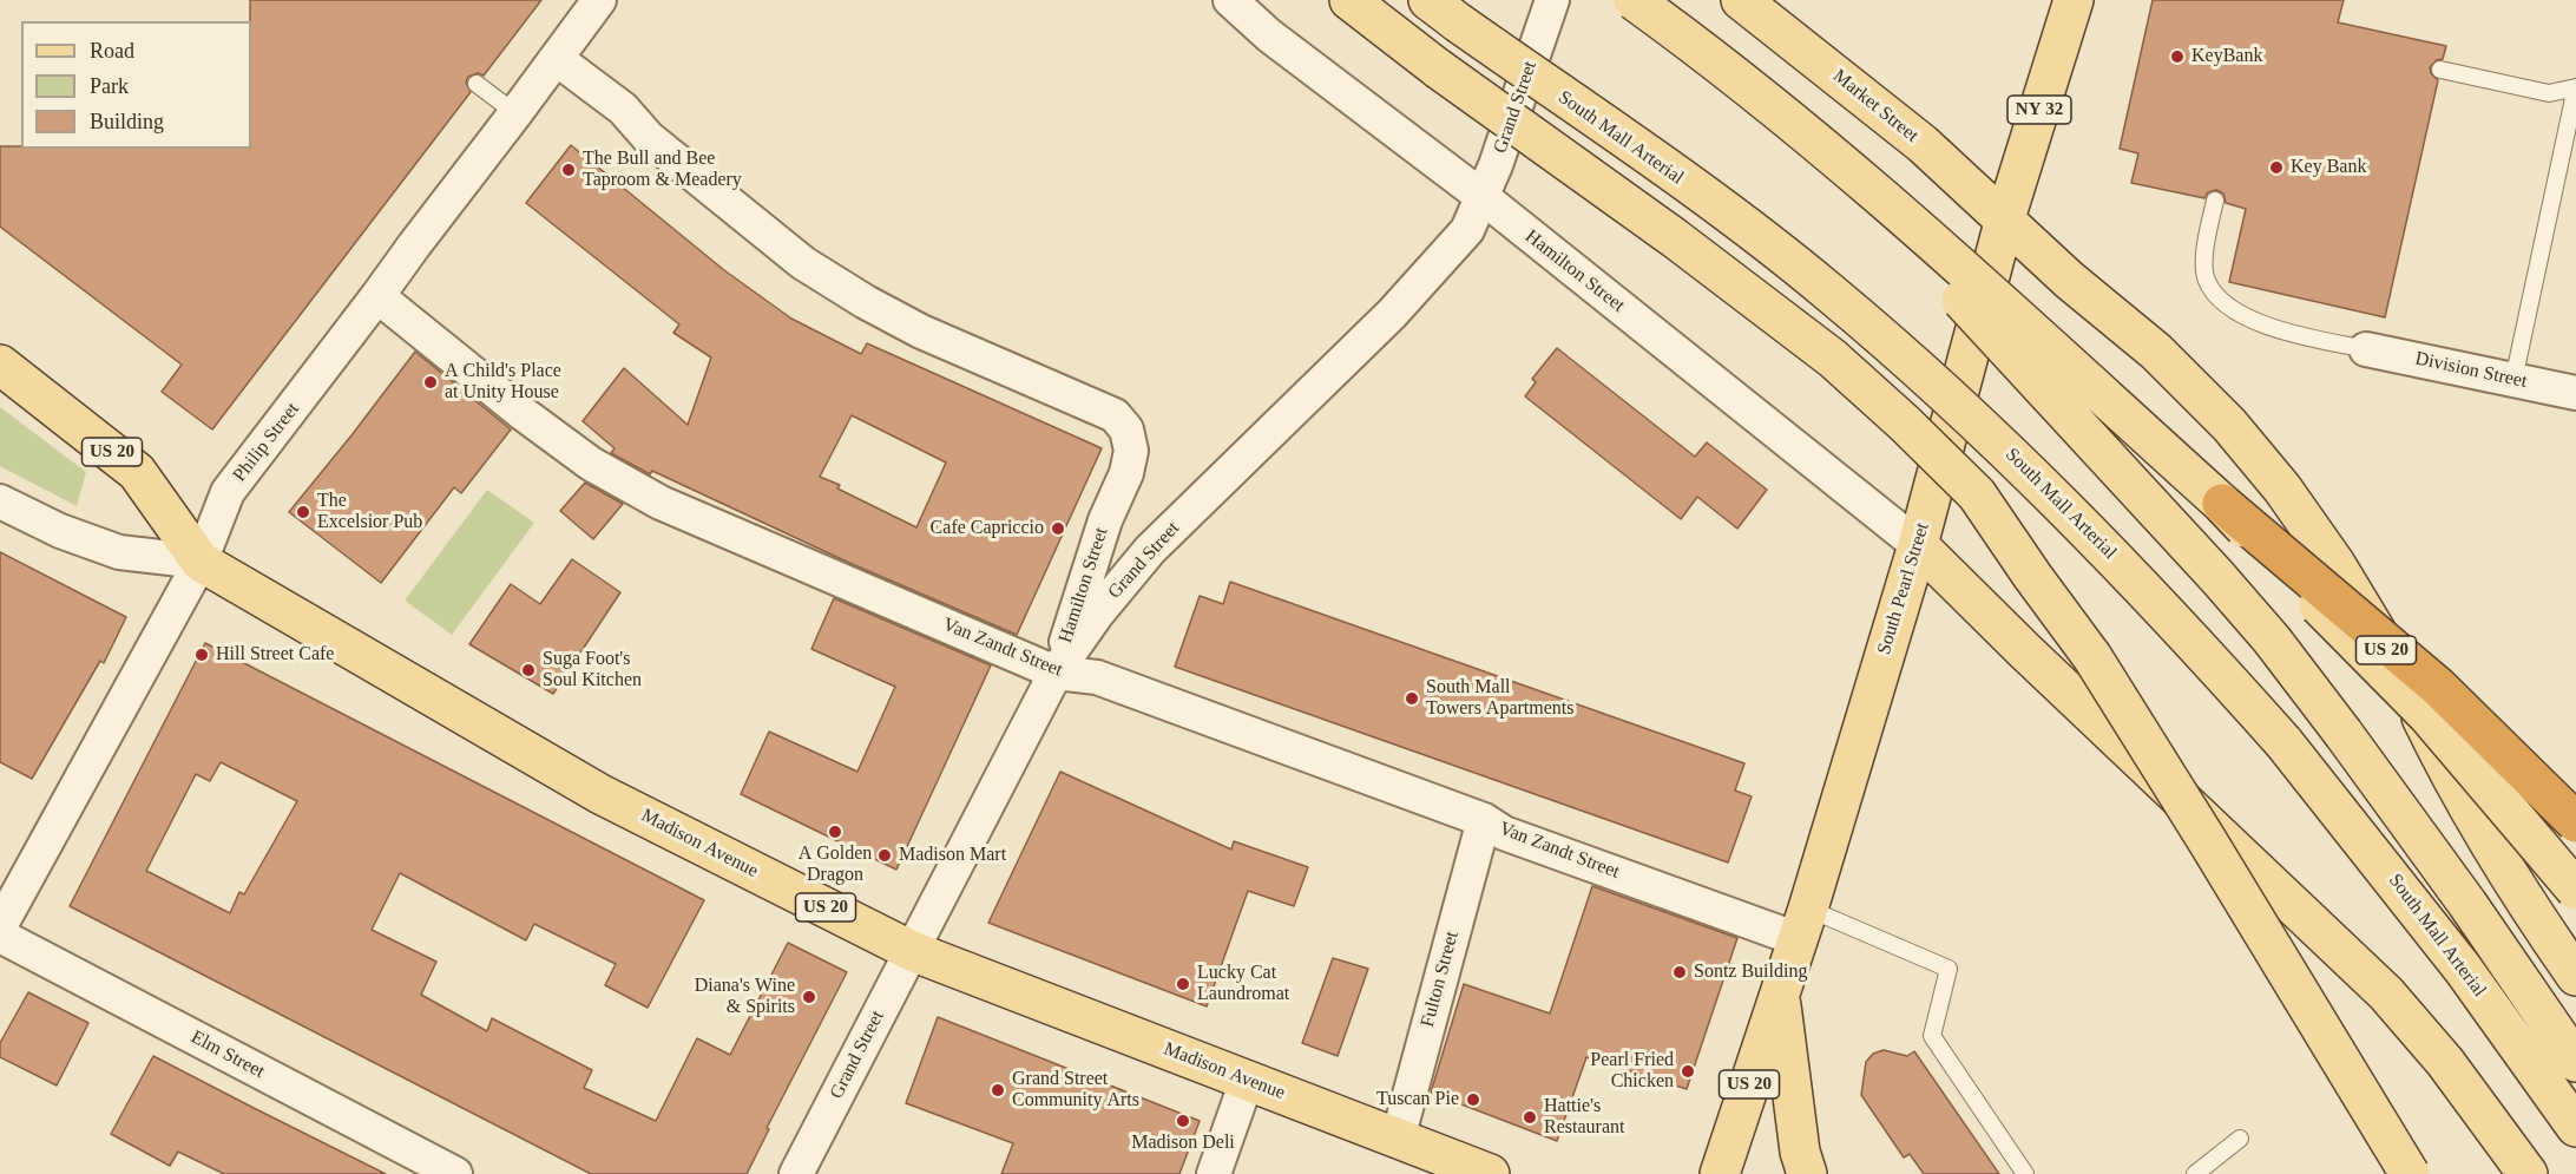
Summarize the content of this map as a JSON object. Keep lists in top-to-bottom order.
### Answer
{
  "streets": {
    "main road": [
      "Market Street",
      "NY 32",
      "South Mall Arterial",
      "US 20",
      "South Pearl Street",
      "Madison Avenue"
    ],
    "street": [
      "Grand Street",
      "Hamilton Street",
      "Division Street",
      "Philip Street",
      "Van Zandt Street",
      "Fulton Street",
      "Elm Street"
    ]
  },
  "crossings": [
    ["Market Street", "US 20"],
    ["Market Street", "South Pearl Street"],
    ["Grand Street", "Hamilton Street"],
    ["Grand Street", "Van Zandt Street"],
    ["Grand Street", "Madison Avenue"],
    ["Hamilton Street", "Philip Street"],
    ["Hamilton Street", "South Pearl Street"],
    ["Hamilton Street", "Van Zandt Street"],
    ["Philip Street", "Van Zandt Street"],
    ["Philip Street", "Madison Avenue"],
    ["US 20", "South Pearl Street"],
    ["South Pearl Street", "Van Zandt Street"],
    ["Van Zandt Street", "Fulton Street"],
    ["Madison Avenue", "Fulton Street"]
  ],
  "places": [
    "KeyBank",
    "Key Bank",
    "The Bull and Bee Taproom & Meadery",
    "A Child's Place at Unity House",
    "The Excelsior Pub",
    "Cafe Capriccio",
    "Hill Street Cafe",
    "Suga Foot's Soul Kitchen",
    "South Mall Towers Apartments",
    "A Golden Dragon",
    "Madison Mart",
    "Sontz Building",
    "Lucky Cat Laundromat",
    "Diana's Wine & Spirits",
    "Pearl Fried Chicken",
    "Grand Street Community Arts",
    "Tuscan Pie",
    "Hattie's Restaurant",
    "Madison Deli"
  ],
  "legend": ["Road", "Park", "Building"]
}
